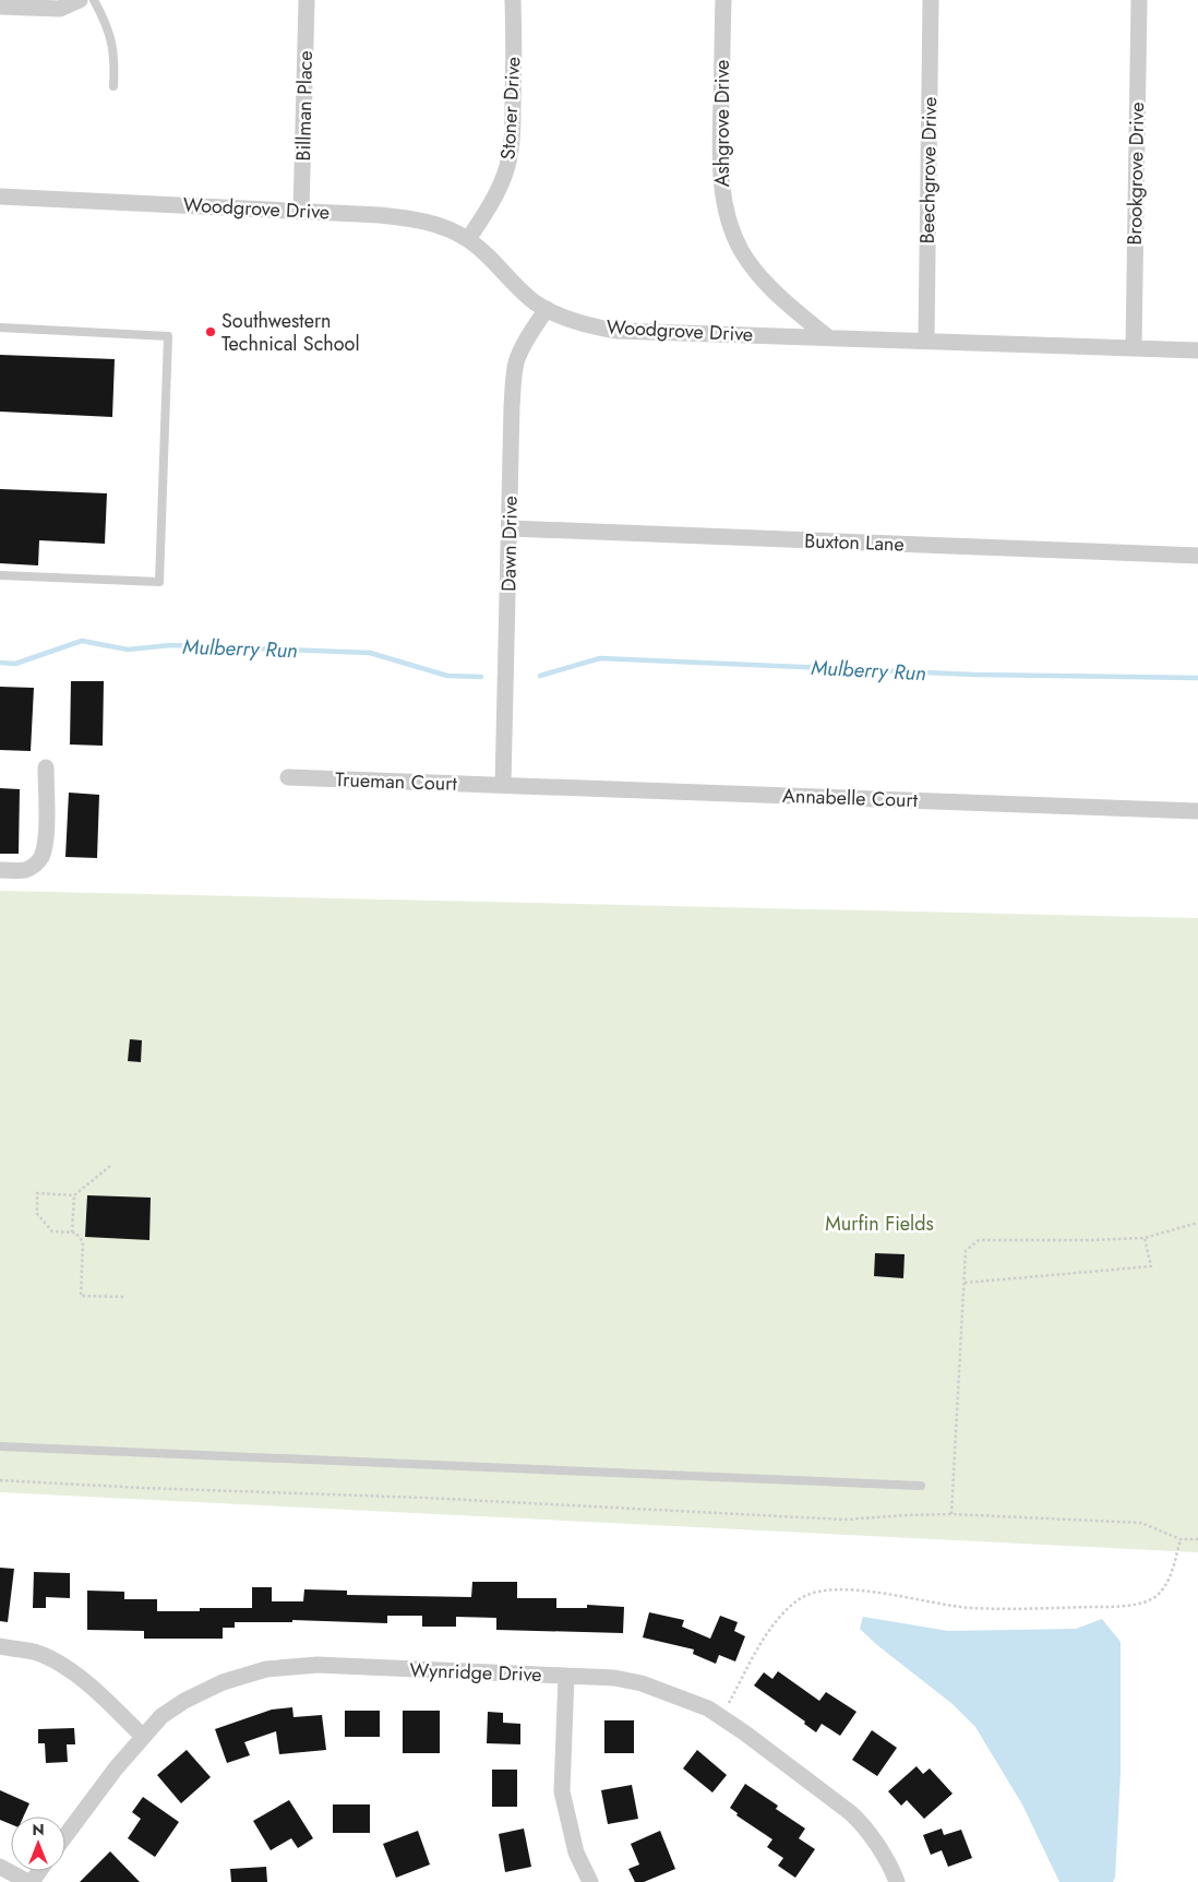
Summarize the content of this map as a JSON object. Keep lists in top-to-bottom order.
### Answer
{
  "streets": {
    "street": [
      "Billman Place",
      "Stoner Drive",
      "Ashgrove Drive",
      "Beechgrove Drive",
      "Brookgrove Drive",
      "Woodgrove Drive",
      "Buxton Lane",
      "Dawn Drive",
      "Trueman Court",
      "Annabelle Court",
      "Wynridge Drive"
    ]
  },
  "crossings": [
    ["Billman Place", "Woodgrove Drive"],
    ["Stoner Drive", "Woodgrove Drive"],
    ["Ashgrove Drive", "Woodgrove Drive"],
    ["Beechgrove Drive", "Woodgrove Drive"],
    ["Brookgrove Drive", "Woodgrove Drive"],
    ["Woodgrove Drive", "Dawn Drive"],
    ["Buxton Lane", "Dawn Drive"],
    ["Dawn Drive", "Trueman Court"],
    ["Dawn Drive", "Annabelle Court"],
    ["Trueman Court", "Annabelle Court"]
  ],
  "water": ["Mulberry Run"],
  "parks": ["Murfin Fields"],
  "places": ["Southwestern Technical School"],
  "north": "top"
}
